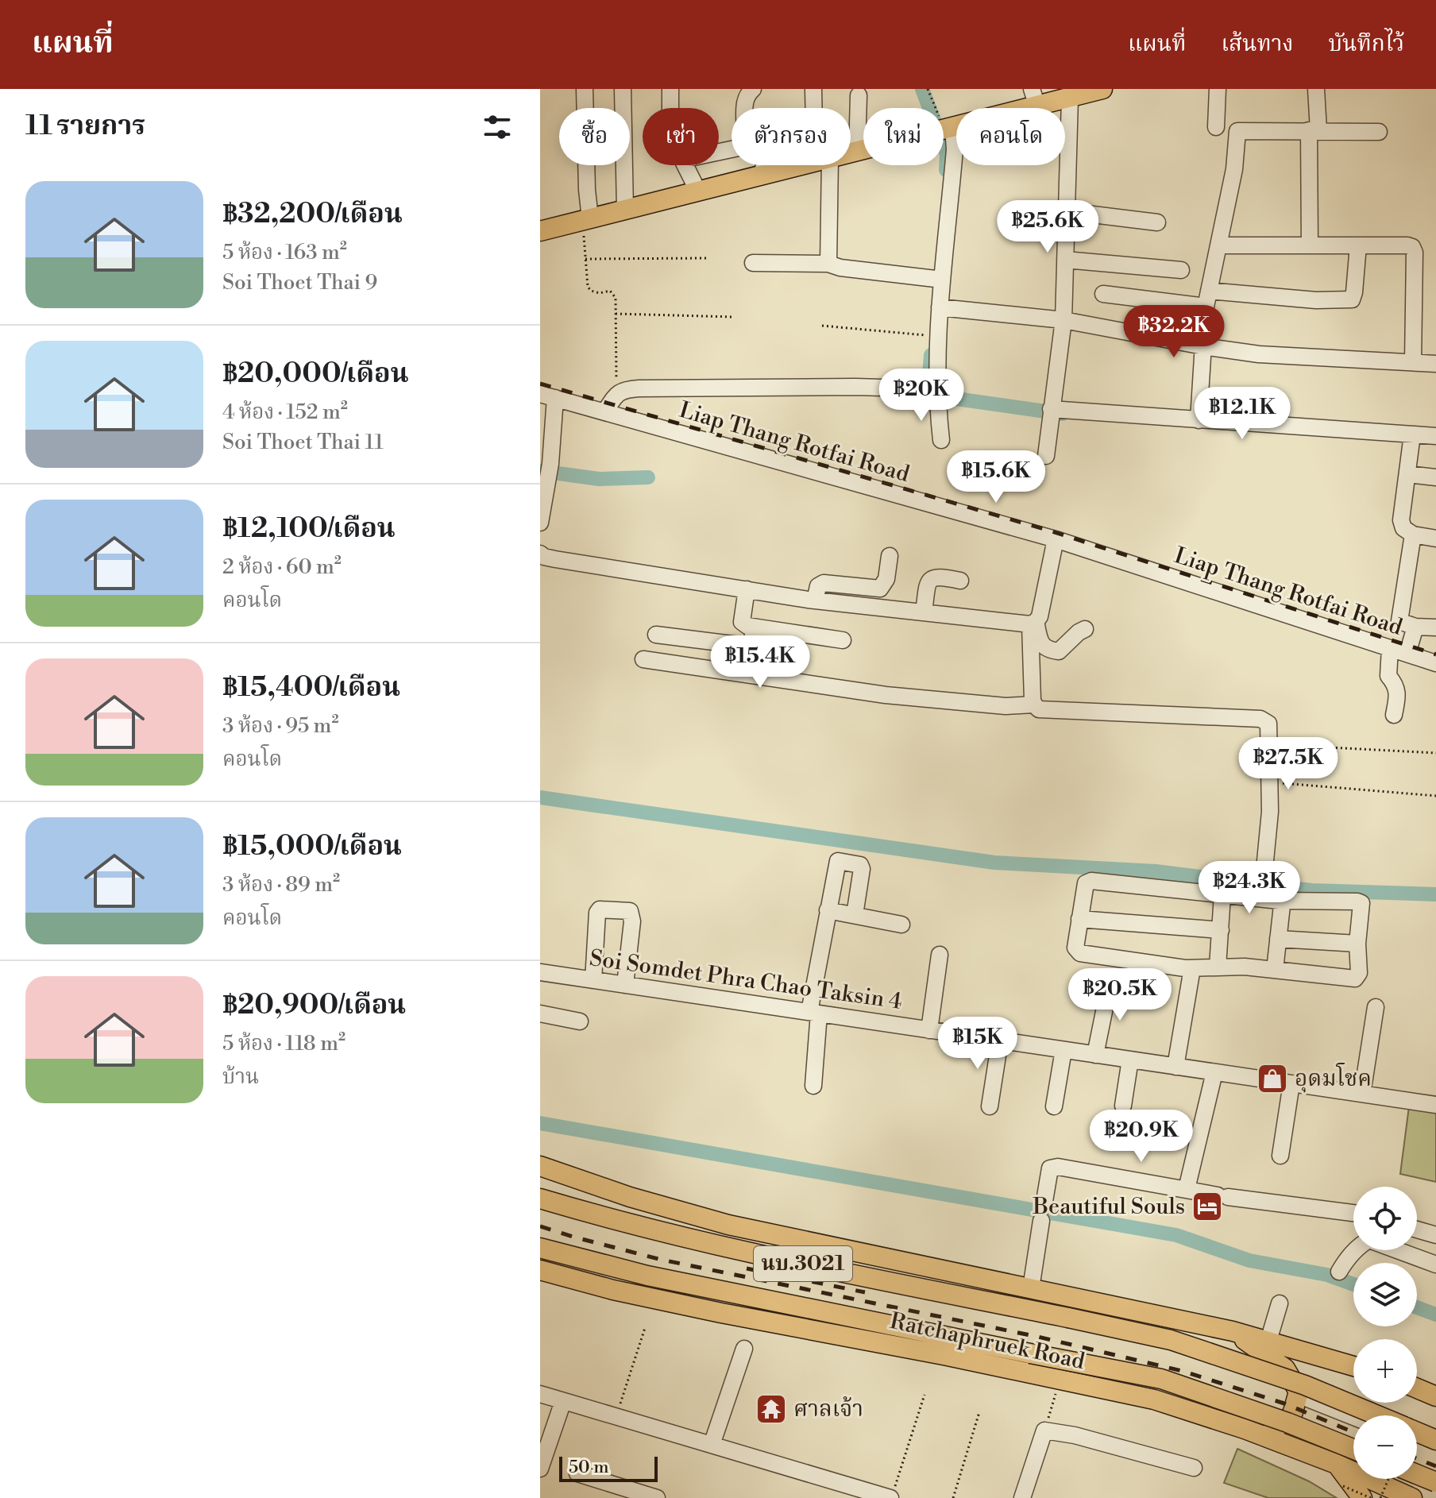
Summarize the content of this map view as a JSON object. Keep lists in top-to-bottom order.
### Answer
{
  "streets": {
    "main road": ["นบ.3021", "Ratchaphruek Road"],
    "street": ["Liap Thang Rotfai Road", "Soi Somdet Phra Chao Taksin 4"]
  },
  "places": {
    "shop": ["อุดมโชค"],
    "hotel": ["Beautiful Souls"],
    "temple": ["ศาลเจ้า"]
  },
  "scale_bar": "50 m",
  "page": {
    "header": "แผนที่",
    "nav": ["แผนที่", "เส้นทาง", "บันทึกไว้"],
    "heading": "11 รายการ",
    "chip": [
      "ซื้อ",
      "เช่า",
      "ตัวกรอง",
      "ใหม่",
      "คอนโด"
    ],
    "list": [
      {
        "name": "฿32,200/เดือน",
        "note": "5 ห้อง · 163 m² · Soi Thoet Thai 9"
      },
      {
        "name": "฿20,000/เดือน",
        "note": "4 ห้อง · 152 m² · Soi Thoet Thai 11"
      },
      {
        "name": "฿12,100/เดือน",
        "note": "2 ห้อง · 60 m² · คอนโด"
      },
      {
        "name": "฿15,400/เดือน",
        "note": "3 ห้อง · 95 m² · คอนโด"
      },
      {
        "name": "฿15,000/เดือน",
        "note": "3 ห้อง · 89 m² · คอนโด"
      },
      {
        "name": "฿20,900/เดือน",
        "note": "5 ห้อง · 118 m² · บ้าน"
      }
    ],
    "price": [
      "฿25.6K",
      "฿32.2K",
      "฿20K",
      "฿12.1K",
      "฿15.6K",
      "฿15.4K",
      "฿27.5K",
      "฿24.3K",
      "฿20.5K",
      "฿15K",
      "฿20.9K"
    ],
    "map_buttons": ["+", "−"],
    "scale": "50 m"
  }
}
